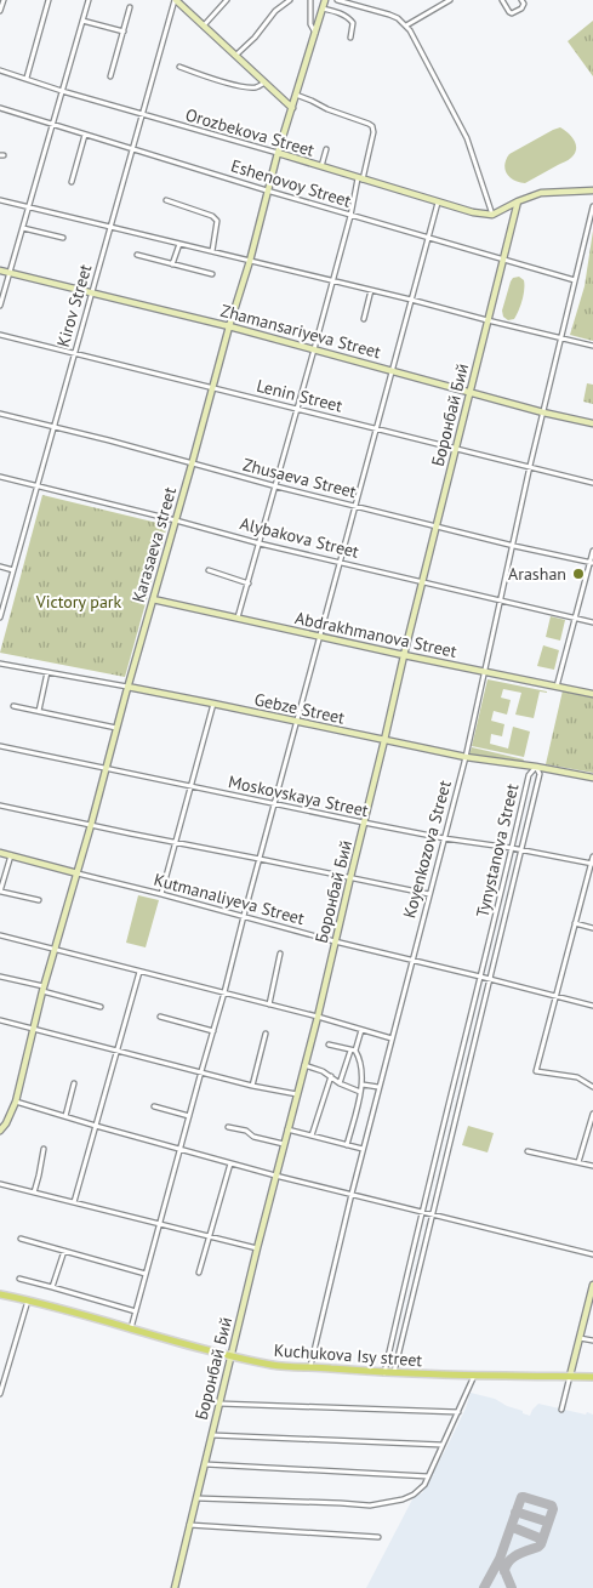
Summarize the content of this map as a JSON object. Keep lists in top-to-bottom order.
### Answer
{
  "streets": {
    "main road": [
      "Orozbekova Street",
      "Zhamansariyeva Street",
      "Боронбай Бий",
      "Karasaeva street",
      "Abdrakhmanova Street",
      "Gebze Street",
      "Kutmanaliyeva Street",
      "Kuchukova Isy street"
    ],
    "street": [
      "Eshenovoy Street",
      "Kirov Street",
      "Lenin Street",
      "Zhusaeva Street",
      "Alybakova Street",
      "Moskovskaya Street",
      "Koyenkozova Street",
      "Tynystanova Street"
    ]
  },
  "crossings": [
    ["Orozbekova Street", "Kirov Street"],
    ["Orozbekova Street", "Karasaeva street"],
    ["Eshenovoy Street", "Kirov Street"],
    ["Eshenovoy Street", "Боронбай Бий"],
    ["Eshenovoy Street", "Karasaeva street"],
    ["Eshenovoy Street", "Koyenkozova Street"],
    ["Kirov Street", "Zhamansariyeva Street"],
    ["Kirov Street", "Lenin Street"],
    ["Kirov Street", "Zhusaeva Street"],
    ["Kirov Street", "Alybakova Street"],
    ["Zhamansariyeva Street", "Боронбай Бий"],
    ["Zhamansariyeva Street", "Karasaeva street"],
    ["Zhamansariyeva Street", "Koyenkozova Street"],
    ["Lenin Street", "Боронбай Бий"],
    ["Lenin Street", "Karasaeva street"],
    ["Lenin Street", "Koyenkozova Street"],
    ["Боронбай Бий", "Zhusaeva Street"],
    ["Боронбай Бий", "Alybakova Street"],
    ["Боронбай Бий", "Abdrakhmanova Street"],
    ["Боронбай Бий", "Gebze Street"],
    ["Боронбай Бий", "Moskovskaya Street"],
    ["Боронбай Бий", "Kutmanaliyeva Street"],
    ["Боронбай Бий", "Kuchukova Isy street"],
    ["Zhusaeva Street", "Karasaeva street"],
    ["Zhusaeva Street", "Koyenkozova Street"],
    ["Alybakova Street", "Karasaeva street"],
    ["Alybakova Street", "Koyenkozova Street"],
    ["Karasaeva street", "Abdrakhmanova Street"],
    ["Karasaeva street", "Gebze Street"],
    ["Karasaeva street", "Moskovskaya Street"],
    ["Karasaeva street", "Kutmanaliyeva Street"],
    ["Abdrakhmanova Street", "Koyenkozova Street"],
    ["Gebze Street", "Koyenkozova Street"],
    ["Gebze Street", "Tynystanova Street"],
    ["Moskovskaya Street", "Koyenkozova Street"],
    ["Moskovskaya Street", "Tynystanova Street"],
    ["Koyenkozova Street", "Kutmanaliyeva Street"],
    ["Koyenkozova Street", "Kuchukova Isy street"],
    ["Tynystanova Street", "Kutmanaliyeva Street"],
    ["Tynystanova Street", "Kuchukova Isy street"]
  ],
  "parks": ["Victory park"],
  "places": ["Arashan"]
}
